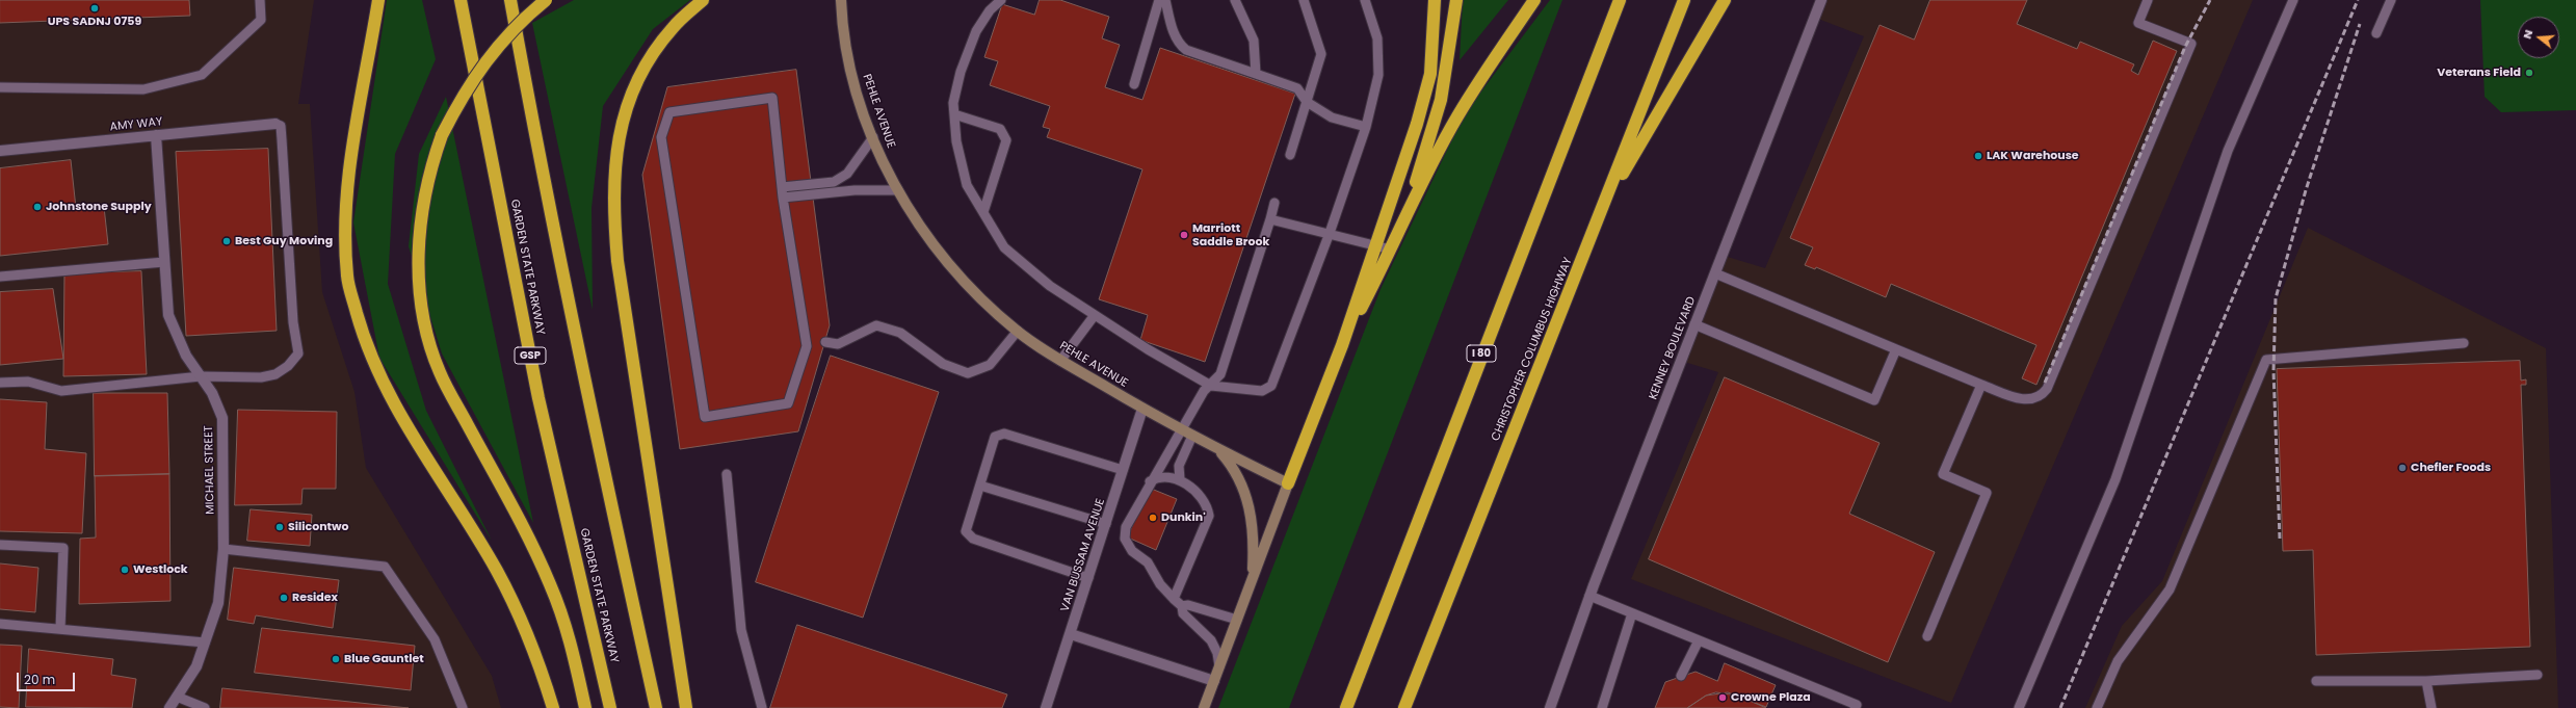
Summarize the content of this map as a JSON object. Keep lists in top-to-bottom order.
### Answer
{
  "streets": {
    "highway": [
      "GARDEN STATE PARKWAY",
      "CHRISTOPHER COLUMBUS HIGHWAY",
      "I 80",
      "GSP"
    ],
    "street": [
      "PEHLE AVENUE",
      "AMY WAY",
      "KENNEY BOULEVARD",
      "MICHAEL STREET",
      "VAN BUSSAM AVENUE"
    ]
  },
  "crossings": [
    ["PEHLE AVENUE", "VAN BUSSAM AVENUE"],
    ["AMY WAY", "MICHAEL STREET"]
  ],
  "places": [
    "UPS SADNJ 0759",
    "Veterans Field",
    "LAK Warehouse",
    "Johnstone Supply",
    "Marriott Saddle Brook",
    "Best Guy Moving",
    "Chefler Foods",
    "Dunkin'",
    "Silicontwo",
    "Westlock",
    "Residex",
    "Blue Gauntlet",
    "Crowne Plaza"
  ],
  "scale_bar": "20 m",
  "north": "left"
}
